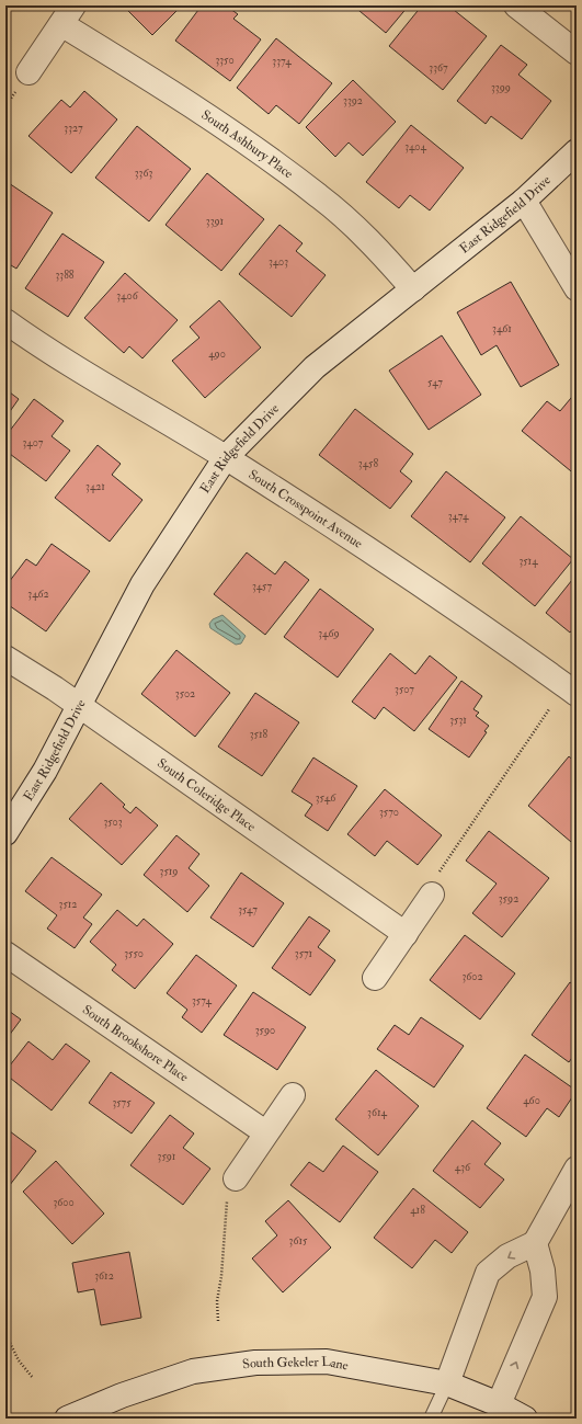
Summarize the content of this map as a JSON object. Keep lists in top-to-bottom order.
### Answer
{
  "streets": {
    "street": [
      "South Ashbury Place",
      "East Ridgefield Drive",
      "South Crosspoint Avenue",
      "South Coleridge Place",
      "South Brookshore Place",
      "South Gekeler Lane"
    ]
  },
  "crossings": [
    ["South Ashbury Place", "East Ridgefield Drive"],
    ["East Ridgefield Drive", "South Crosspoint Avenue"],
    ["East Ridgefield Drive", "South Coleridge Place"]
  ],
  "house_numbers": [
    "3350",
    "3374",
    "3367",
    "3399",
    "3392",
    "3327",
    "3404",
    "3363",
    "3391",
    "3403",
    "3388",
    "3406",
    "3461",
    "490",
    "547",
    "3407",
    "3458",
    "3421",
    "3474",
    "3514",
    "3457",
    "3462",
    "3469",
    "3507",
    "3502",
    "3531",
    "3518",
    "3546",
    "3570",
    "3503",
    "3519",
    "3592",
    "3512",
    "3547",
    "3550",
    "3571",
    "3602",
    "3574",
    "3590",
    "460",
    "3575",
    "3614",
    "3591",
    "436",
    "3600",
    "418",
    "3615",
    "3612"
  ]
}
